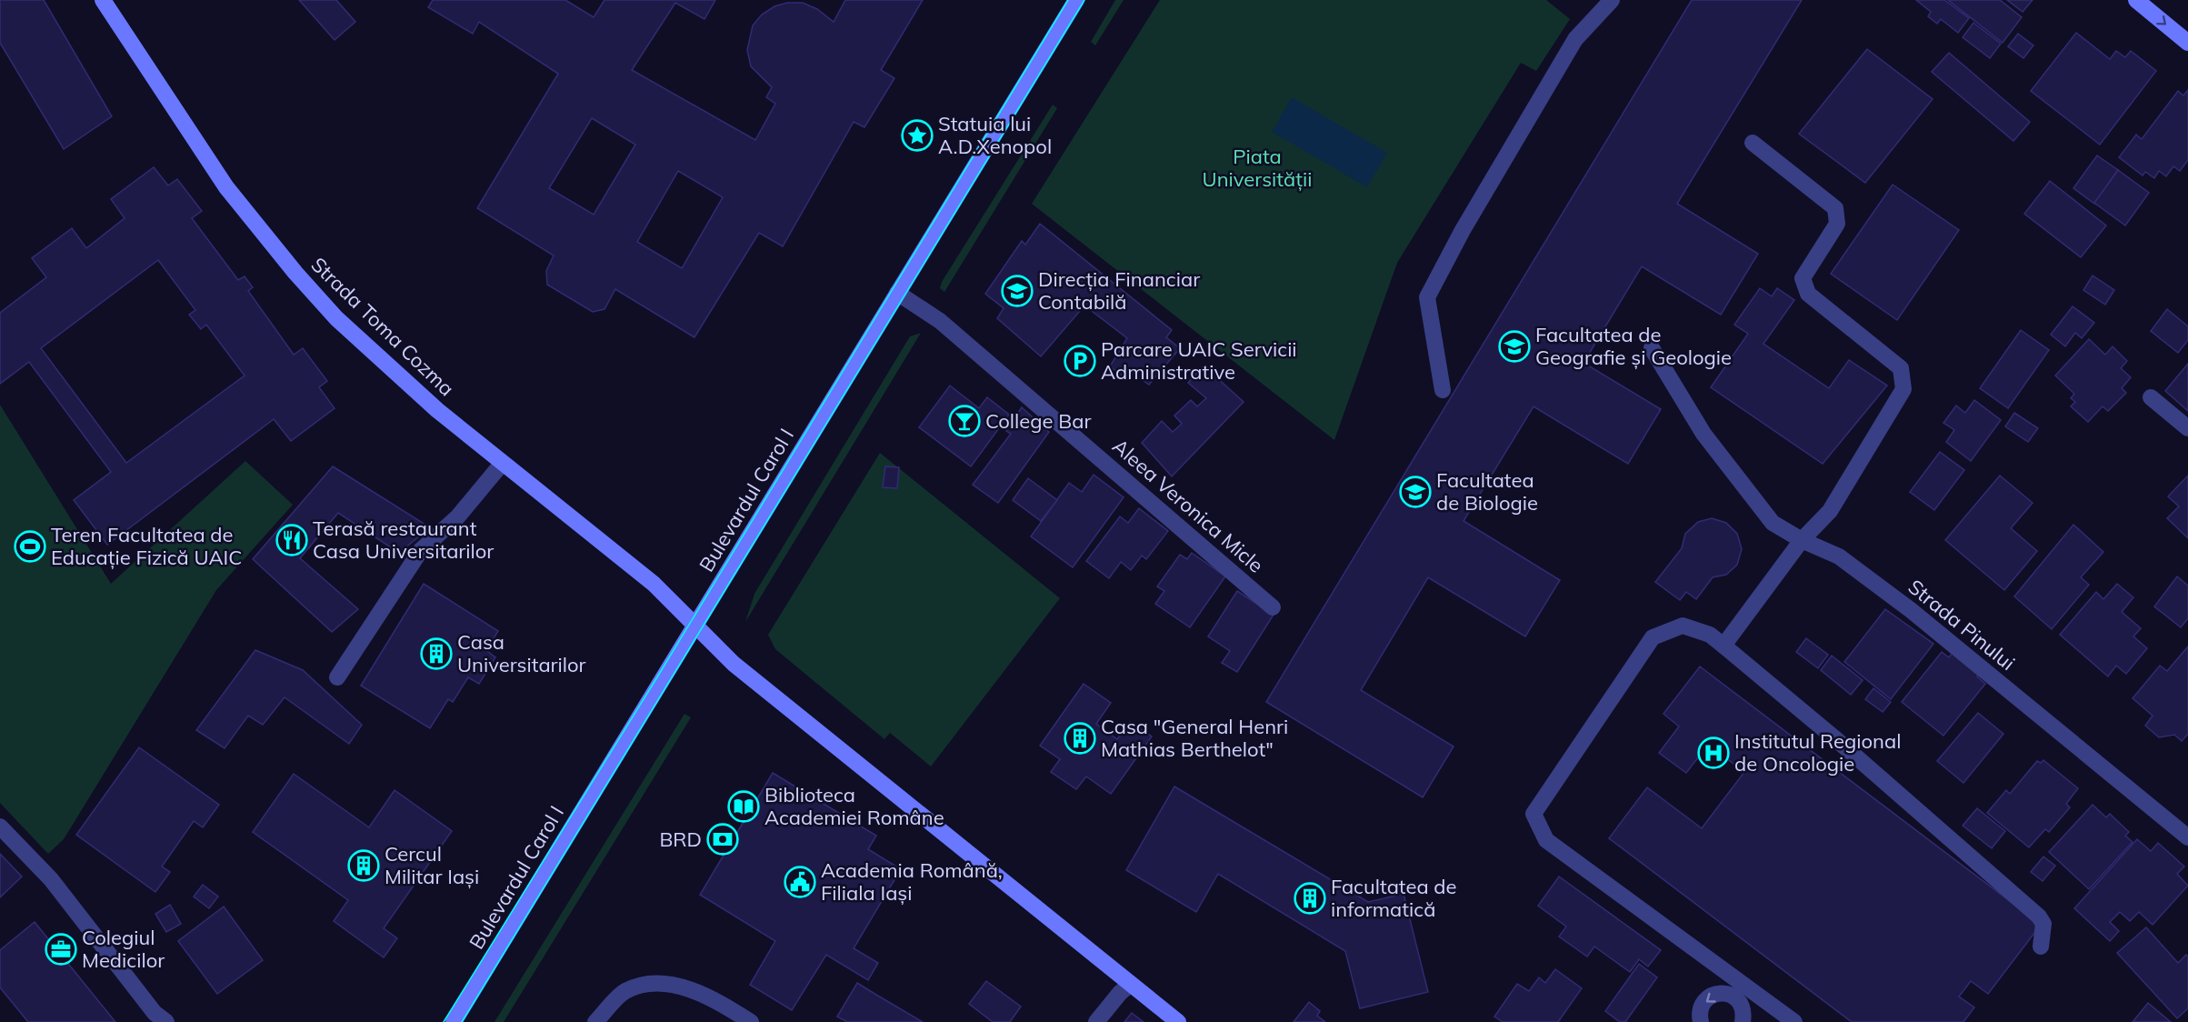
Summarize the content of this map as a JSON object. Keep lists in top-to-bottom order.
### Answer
{
  "streets": {
    "street": [
      "Strada Toma Cozma",
      "Bulevardul Carol I",
      "Aleea Veronica Micle",
      "Strada Pinului"
    ]
  },
  "crossings": [
    ["Strada Toma Cozma", "Bulevardul Carol I"],
    ["Bulevardul Carol I", "Aleea Veronica Micle"]
  ],
  "parks": ["Piata Universității"],
  "places": {
    "place": ["Statuia lui A.D.Xenopol"],
    "school or university": ["Direcția Financiar Contabilă", "Facultatea de Geografie și Geologie", "Facultatea de Biologie"],
    "parking": ["Parcare UAIC Servicii Administrative"],
    "bar": ["College Bar"],
    "restaurant": ["Terasă restaurant Casa Universitarilor"],
    "sports": ["Teren Facultatea de Educație Fizică UAIC"],
    "building": [
      "Casa Universitarilor",
      "Casa \"General Henri Mathias Berthelot\"",
      "Cercul Militar Iași",
      "Facultatea de informatică"
    ],
    "hospital": ["Institutul Regional de Oncologie"],
    "library": ["Biblioteca Academiei Române"],
    "bank": ["BRD"],
    "public building": ["Academia Română, Filiala Iași"],
    "office": ["Colegiul Medicilor"]
  }
}
